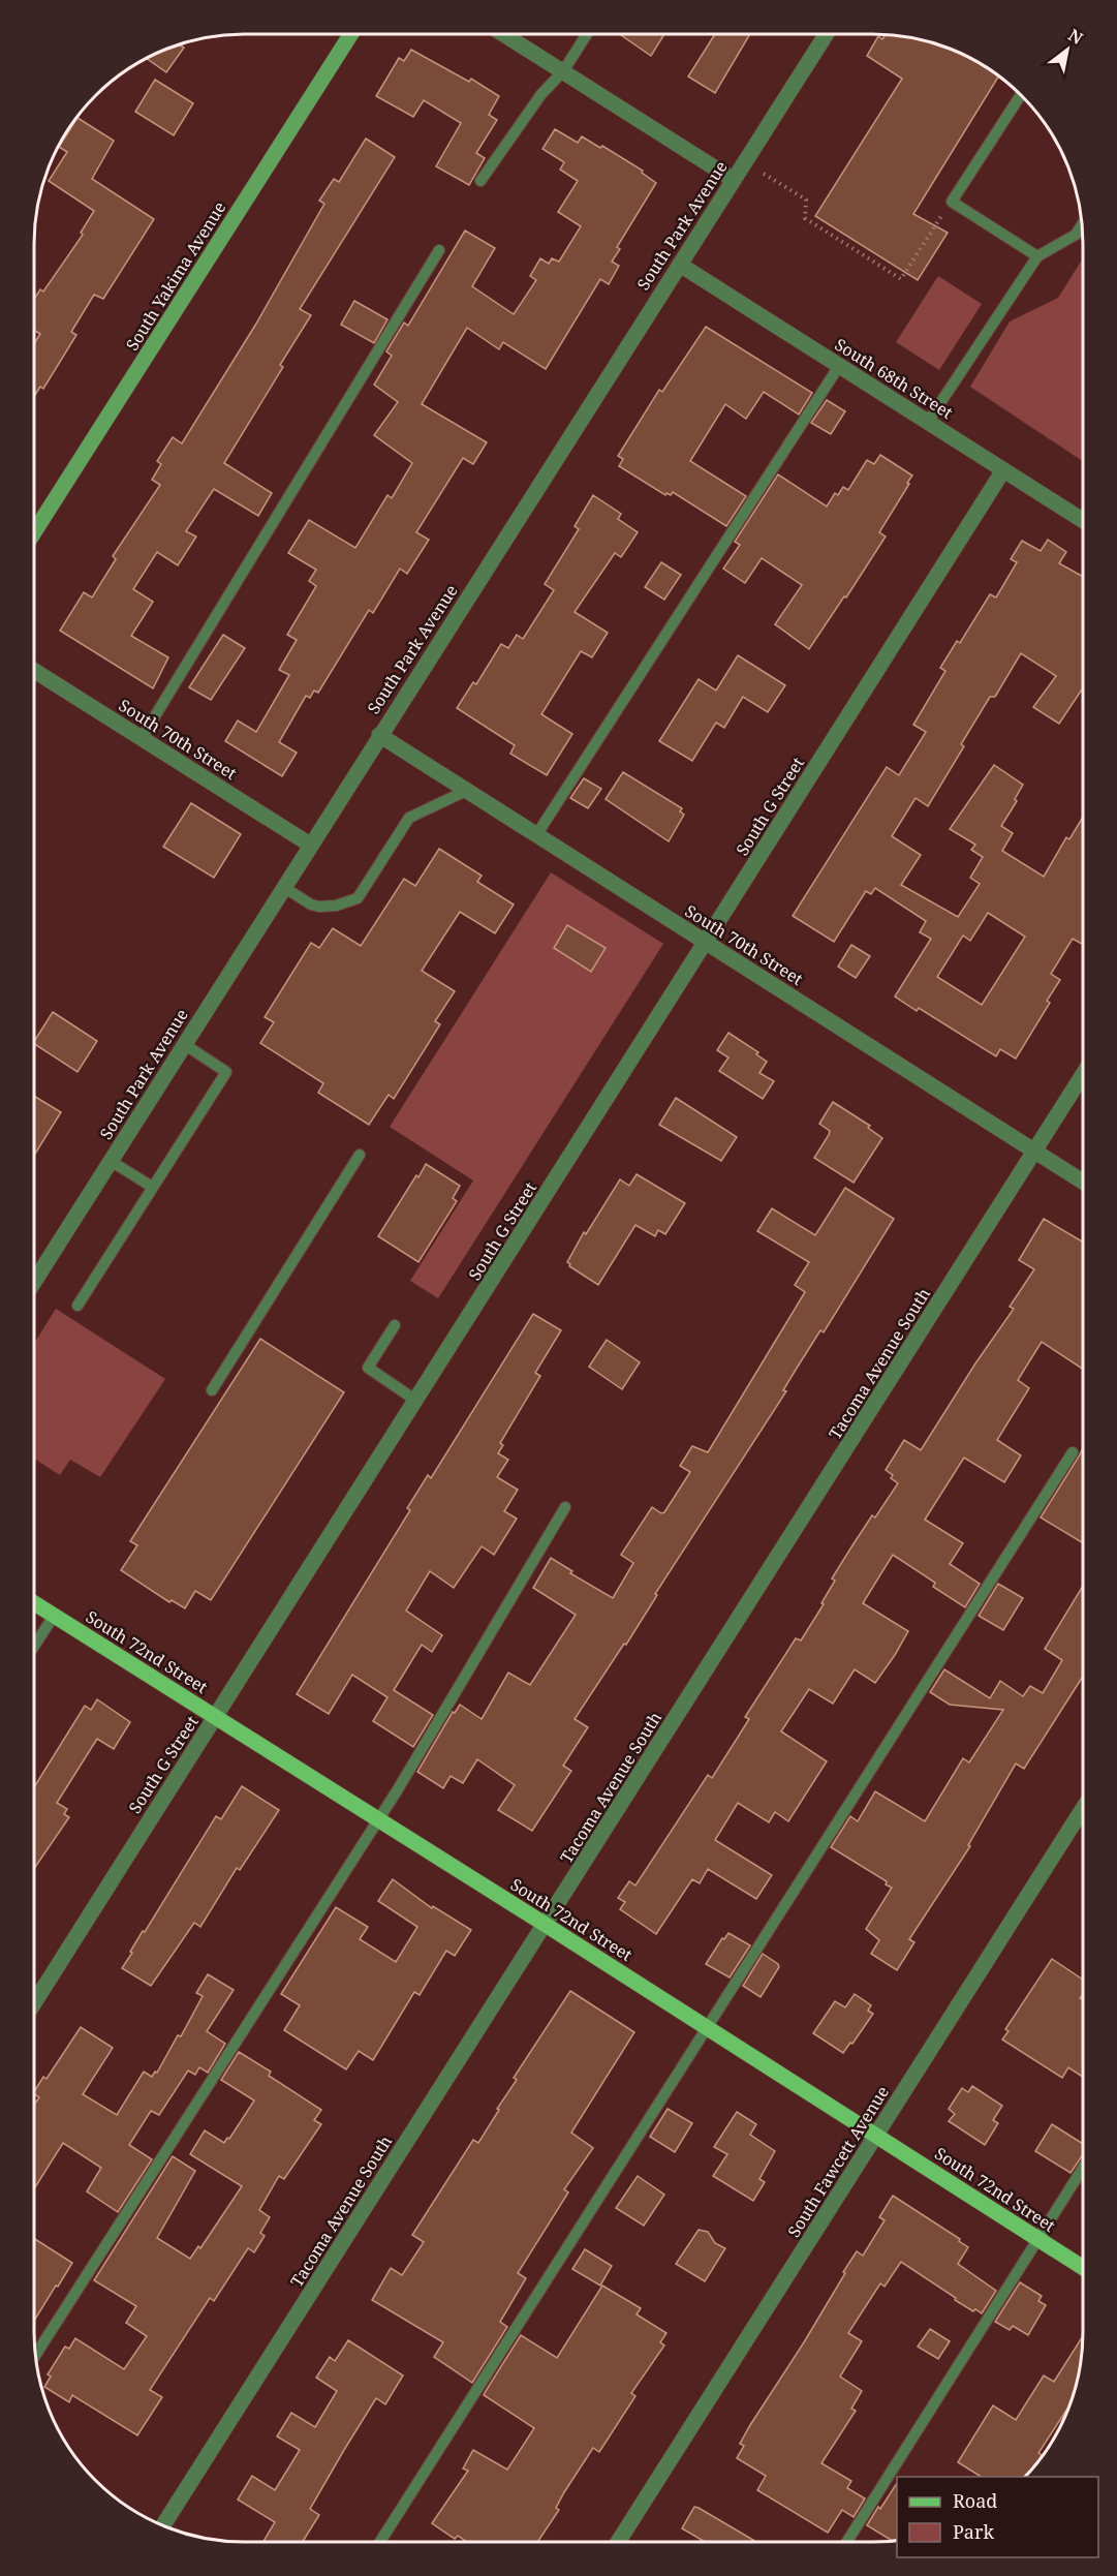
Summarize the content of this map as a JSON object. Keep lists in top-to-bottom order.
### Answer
{
  "streets": {
    "main road": ["South Yakima Avenue", "South 72nd Street"],
    "street": [
      "South Park Avenue",
      "South 68th Street",
      "South 70th Street",
      "South G Street",
      "Tacoma Avenue South",
      "South Fawcett Avenue"
    ]
  },
  "crossings": [
    ["South Park Avenue", "South 68th Street"],
    ["South Park Avenue", "South 70th Street"],
    ["South 68th Street", "South G Street"],
    ["South 70th Street", "South G Street"],
    ["South 70th Street", "Tacoma Avenue South"],
    ["South G Street", "South 72nd Street"],
    ["Tacoma Avenue South", "South 72nd Street"],
    ["South 72nd Street", "South Fawcett Avenue"]
  ],
  "legend": ["Road", "Park"],
  "north": "top right"
}
